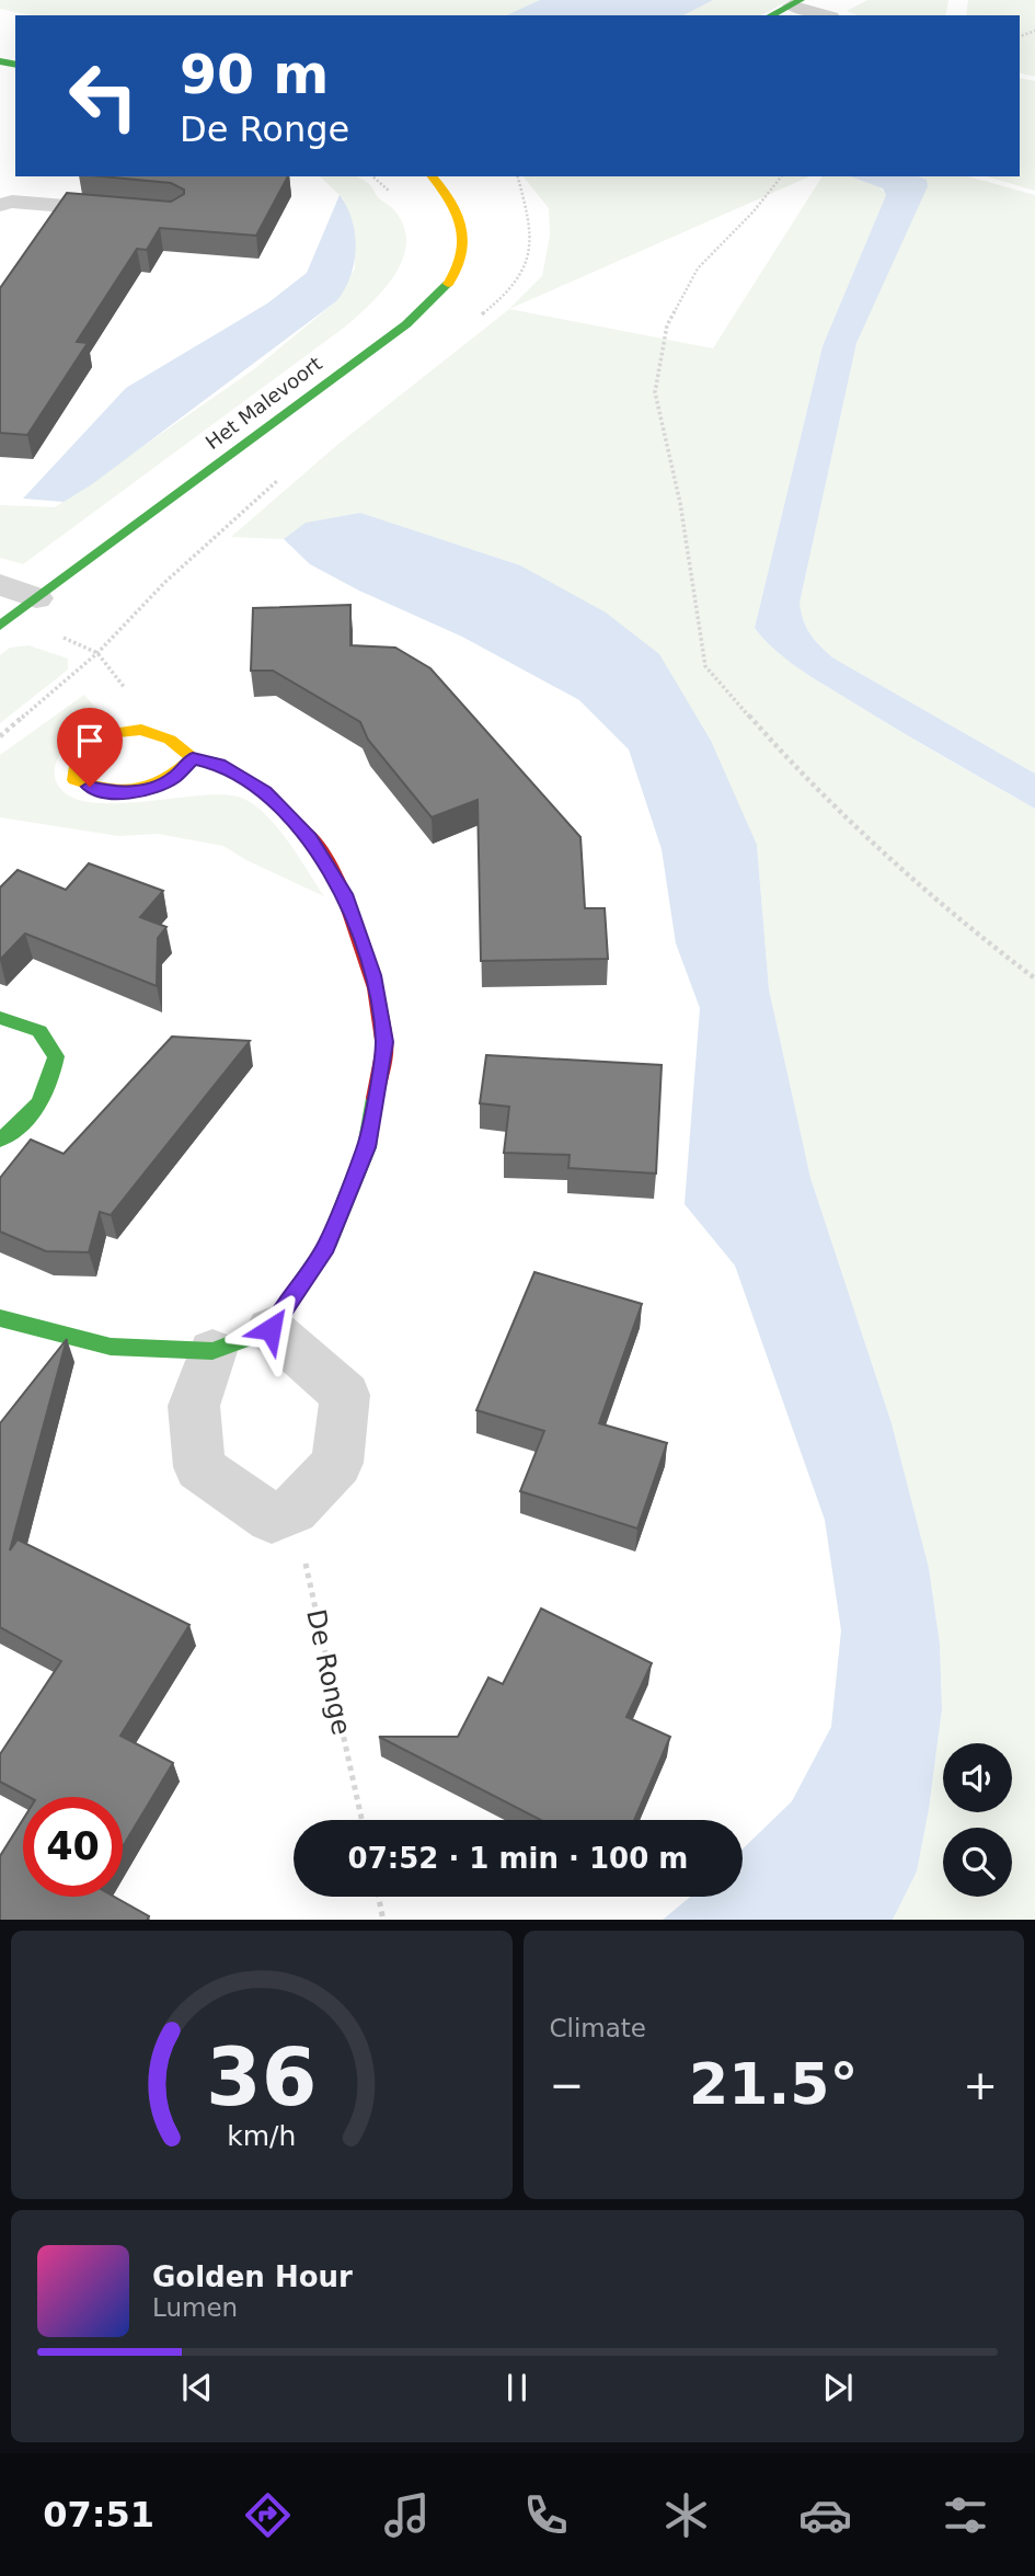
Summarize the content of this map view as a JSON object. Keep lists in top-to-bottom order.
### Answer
{
  "streets": {
    "street": ["Het Malevoort"],
    "path": ["De Ronge"]
  },
  "page": {
    "turn": ["90 m", "De Ronge"],
    "limit": "40",
    "trip": "07:52 · 1 min · 100 m",
    "tile": "Climate",
    "heat": ["−", "21.5°", "+"],
    "song": ["Golden Hour", "Lumen"],
    "tabs": "07:51",
    "gauge": ["36", "km/h"]
  }
}
